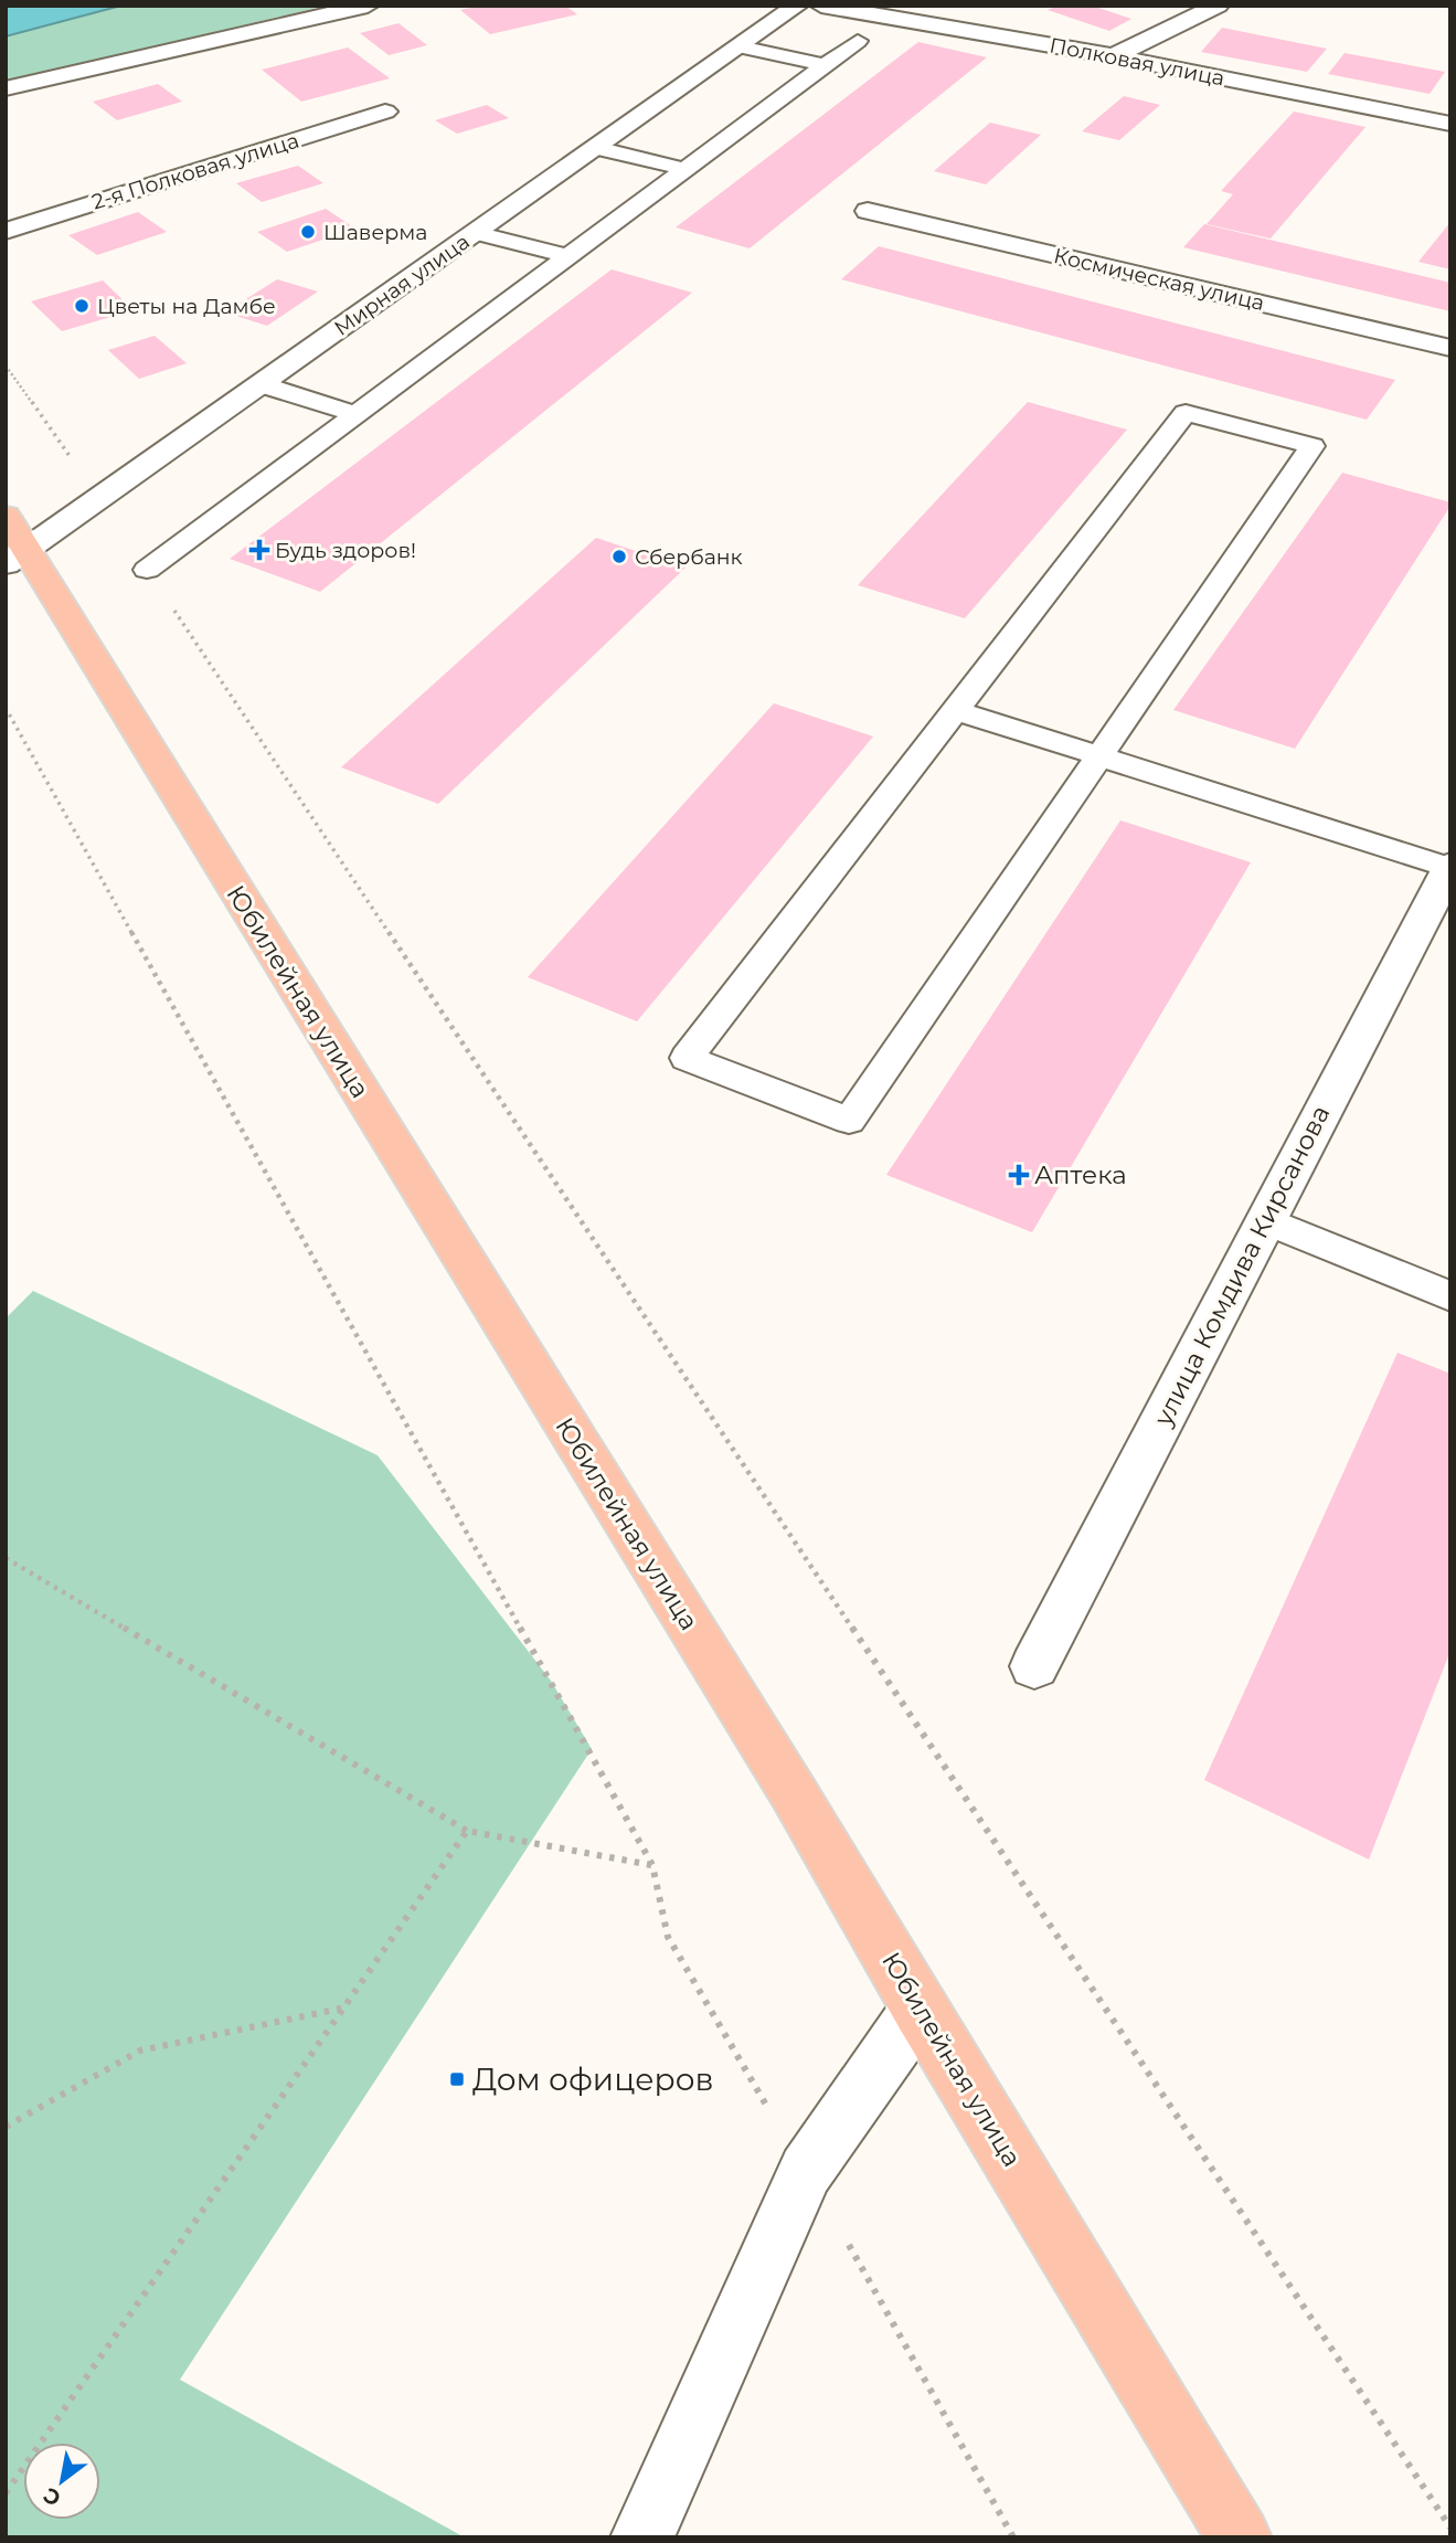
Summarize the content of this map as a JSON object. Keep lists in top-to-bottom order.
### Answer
{
  "streets": {
    "main road": ["Юбилейная улица"],
    "street": [
      "Полковая улица",
      "2-я Полковая улица",
      "Космическая улица",
      "Мирная улица",
      "улица Комдива Кирсанова"
    ]
  },
  "crossings": [
    ["Мирная улица", "Юбилейная улица"]
  ],
  "places": {
    "other": ["Шаверма", "Цветы на Дамбе", "Сбербанк"],
    "health": ["Будь здоров!", "Аптека"],
    "transit": ["Дом офицеров"]
  },
  "north": "bottom left"
}
